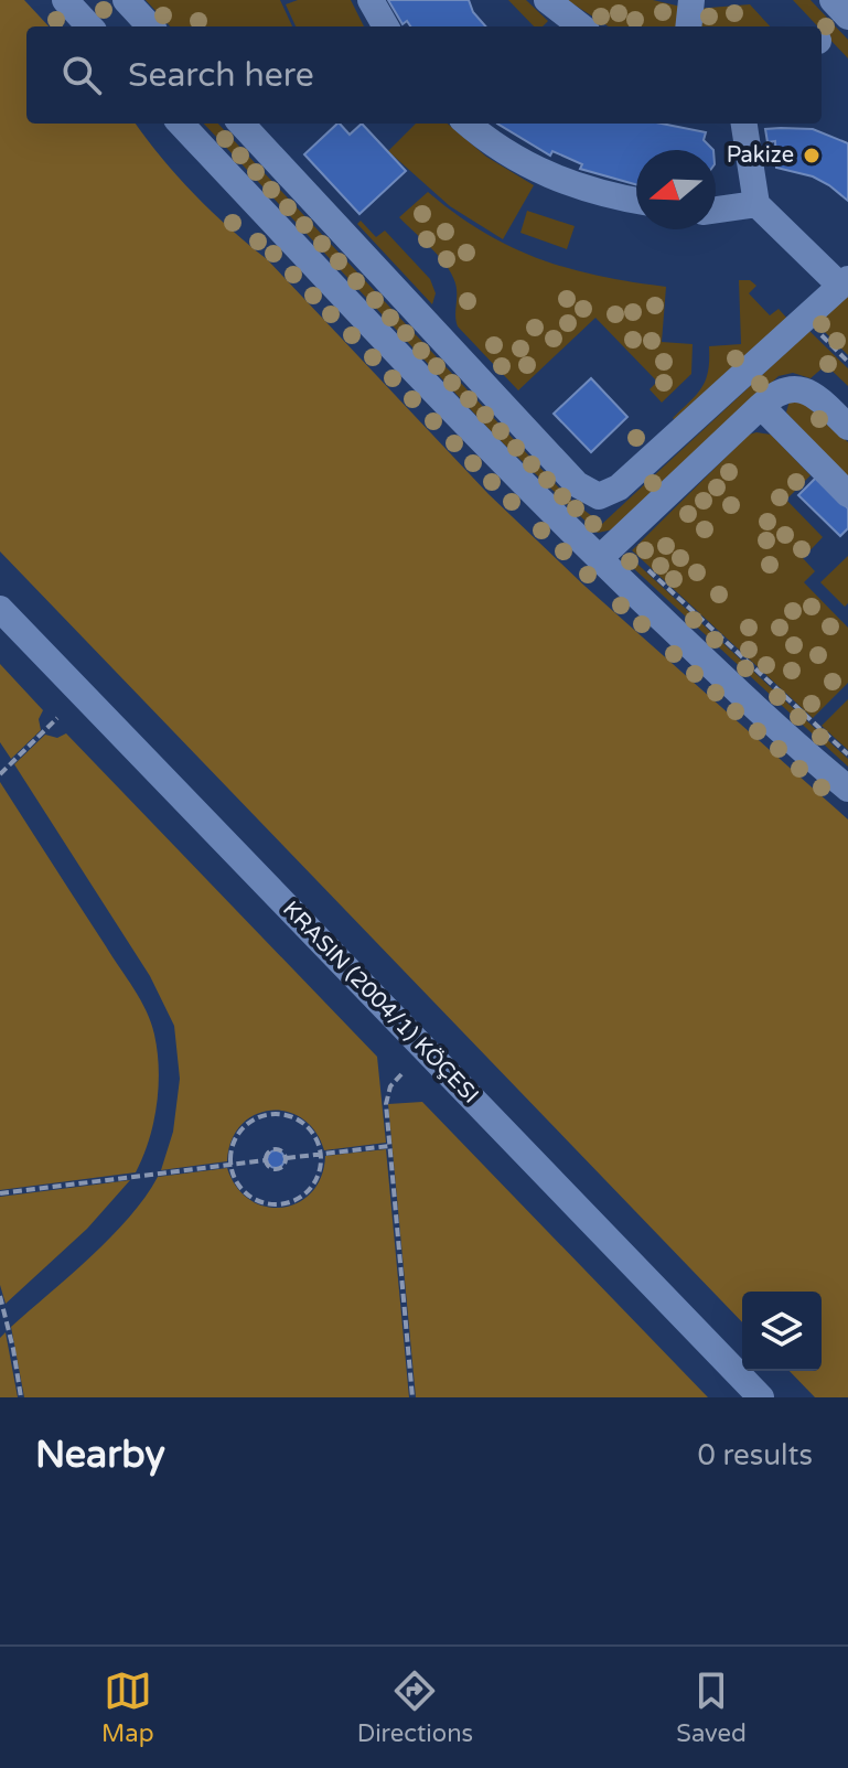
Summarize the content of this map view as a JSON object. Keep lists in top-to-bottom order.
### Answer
{
  "streets": {
    "street": ["KRASIN (2004/1) KÖÇESI"]
  },
  "places": ["Pakize"],
  "north": "left",
  "page": {
    "search": "Search here",
    "heading": ["Nearby", "0 results"],
    "nav": ["Map", "Directions", "Saved"]
  }
}
